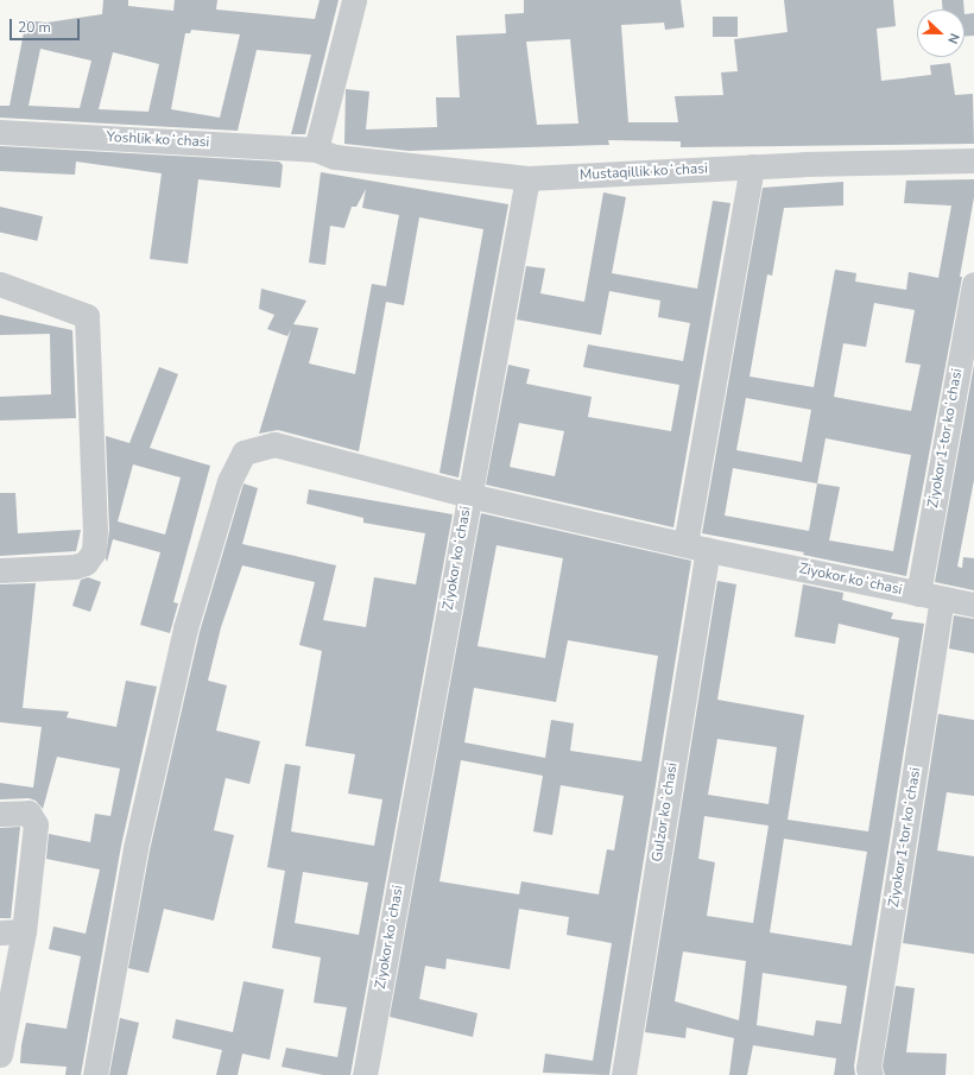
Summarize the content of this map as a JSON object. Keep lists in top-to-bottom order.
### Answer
{
  "streets": {
    "street": [
      "Yoshlik koʻchasi",
      "Mustaqillik koʻchasi",
      "Ziyokor 1-tor koʻchasi",
      "Ziyokor koʻchasi",
      "Gulzor koʻchasi"
    ]
  },
  "crossings": [
    ["Yoshlik koʻchasi", "Mustaqillik koʻchasi"],
    ["Mustaqillik koʻchasi", "Gulzor koʻchasi"],
    ["Ziyokor 1-tor koʻchasi", "Ziyokor koʻchasi"],
    ["Ziyokor koʻchasi", "Gulzor koʻchasi"]
  ],
  "scale_bar": "20 m",
  "north": "right"
}
